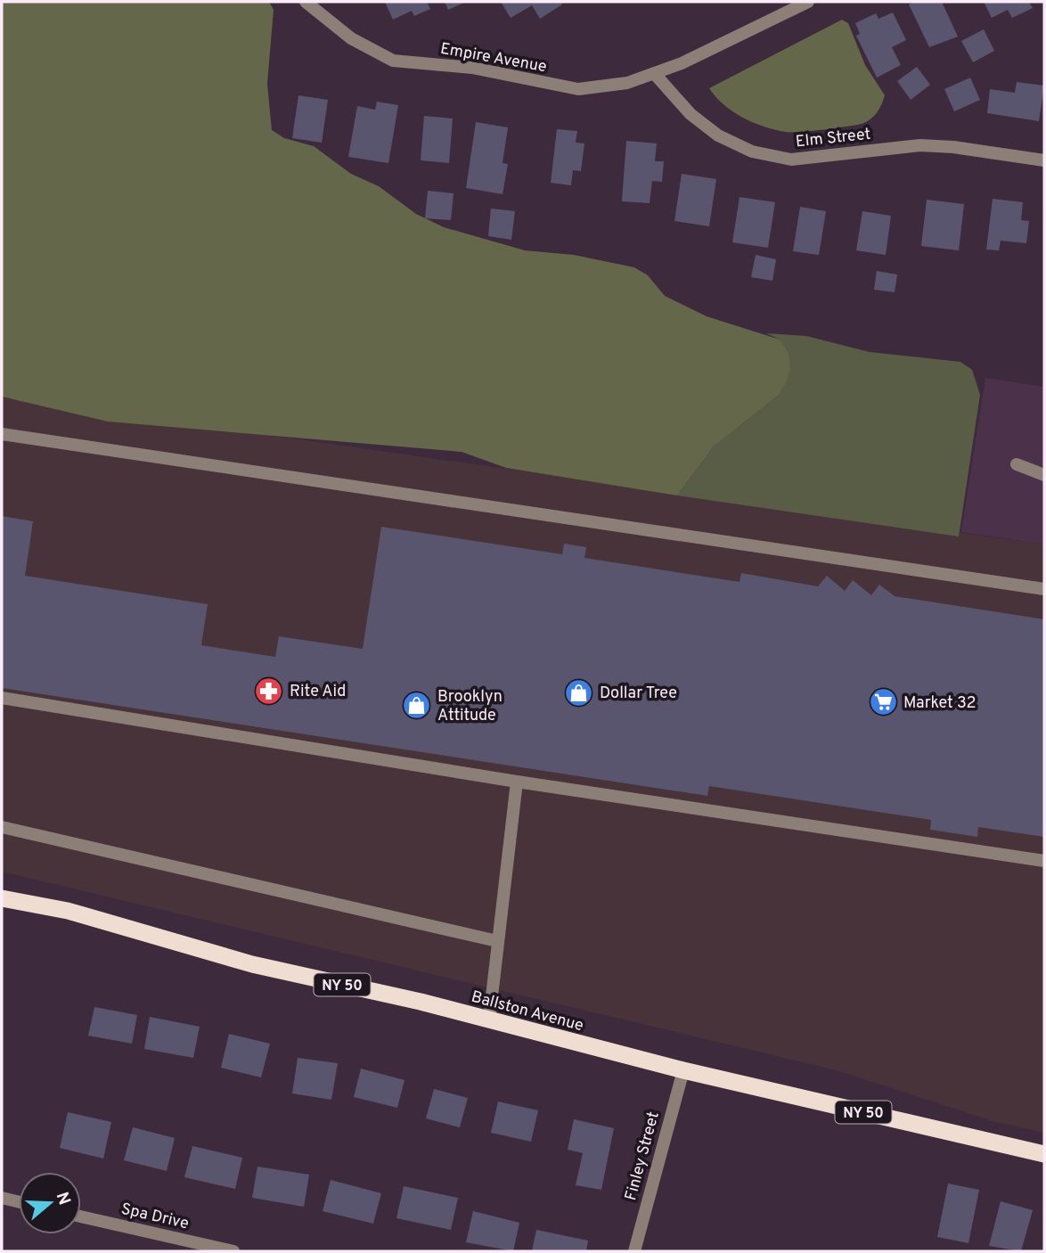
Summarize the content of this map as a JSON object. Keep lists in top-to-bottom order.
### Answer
{
  "streets": {
    "highway": ["NY 50", "Ballston Avenue"],
    "street": [
      "Empire Avenue",
      "Elm Street",
      "Finley Street",
      "Spa Drive"
    ]
  },
  "crossings": [
    ["Empire Avenue", "Elm Street"],
    ["Ballston Avenue", "Finley Street"]
  ],
  "places": {
    "pharmacy": ["Rite Aid"],
    "shop": ["Dollar Tree", "Brooklyn Attitude"],
    "supermarket": ["Market 32"]
  },
  "north": "right"
}
